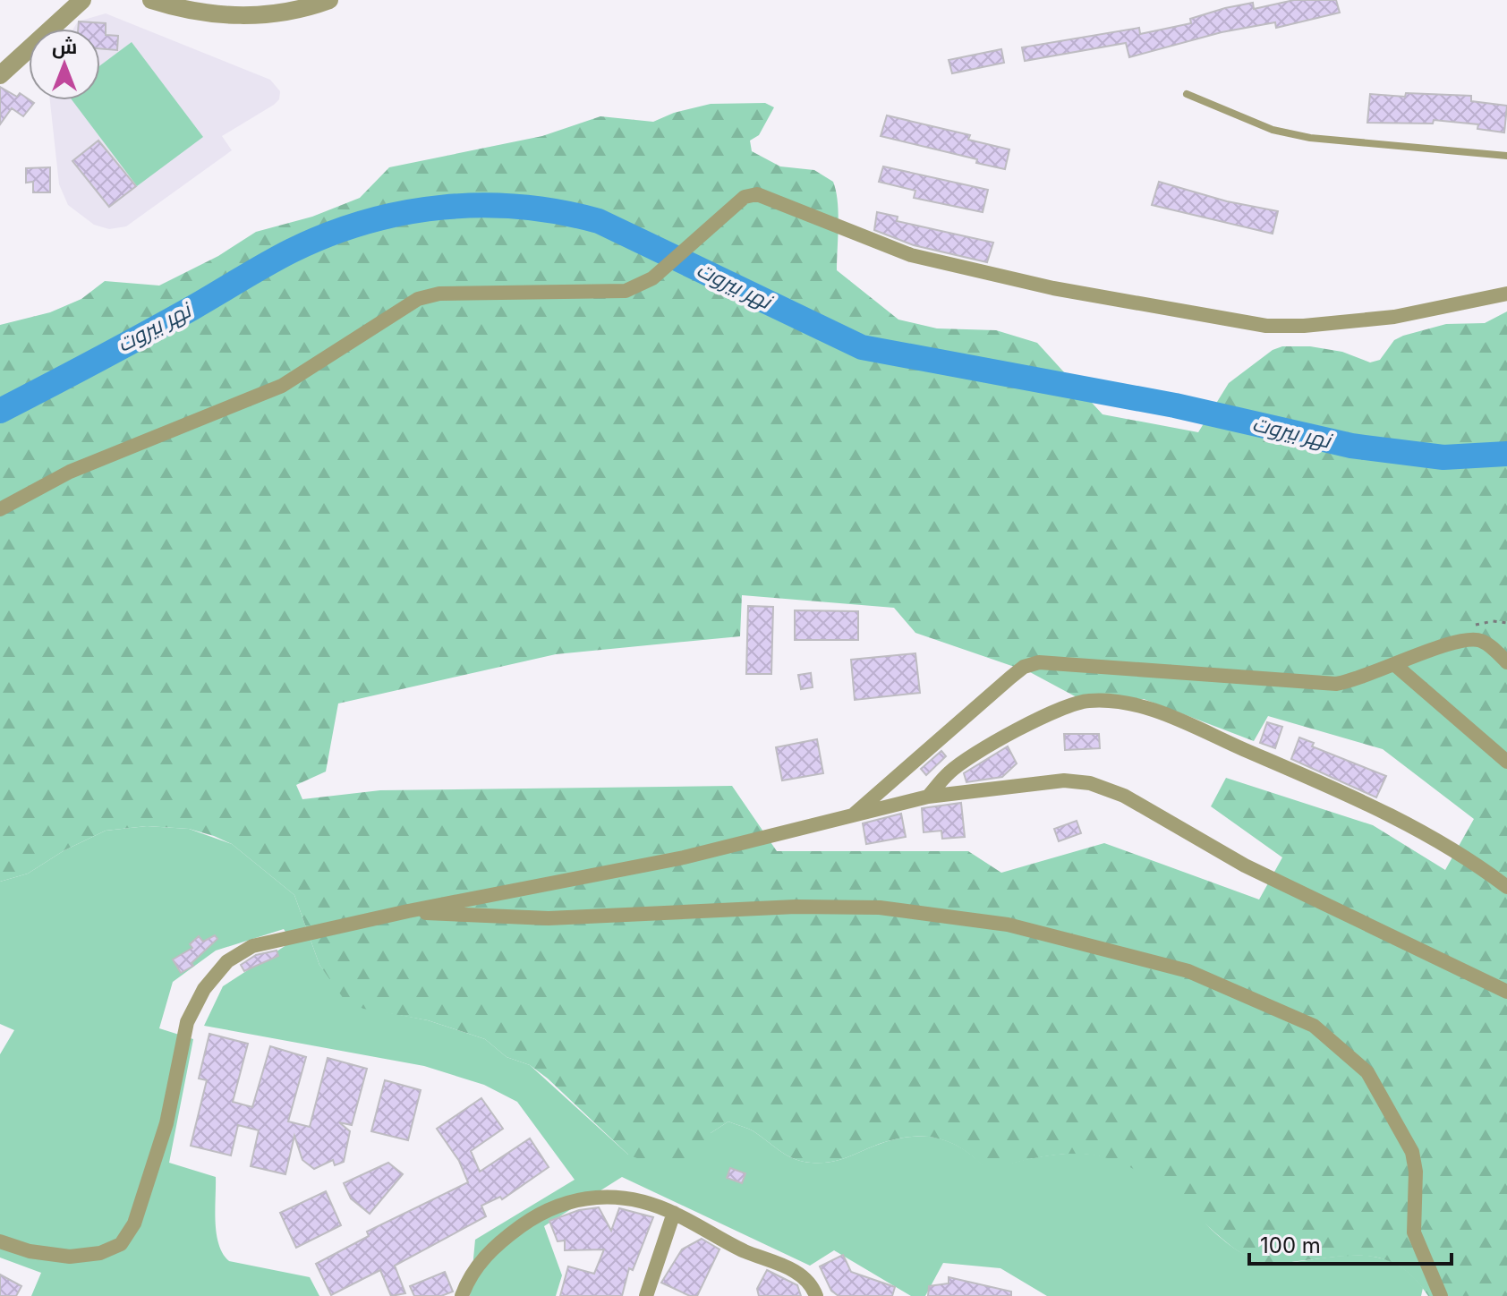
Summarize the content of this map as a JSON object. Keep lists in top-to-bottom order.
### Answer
{
  "water": ["نهر بيروت"],
  "scale_bar": "100 m",
  "north": "top"
}
